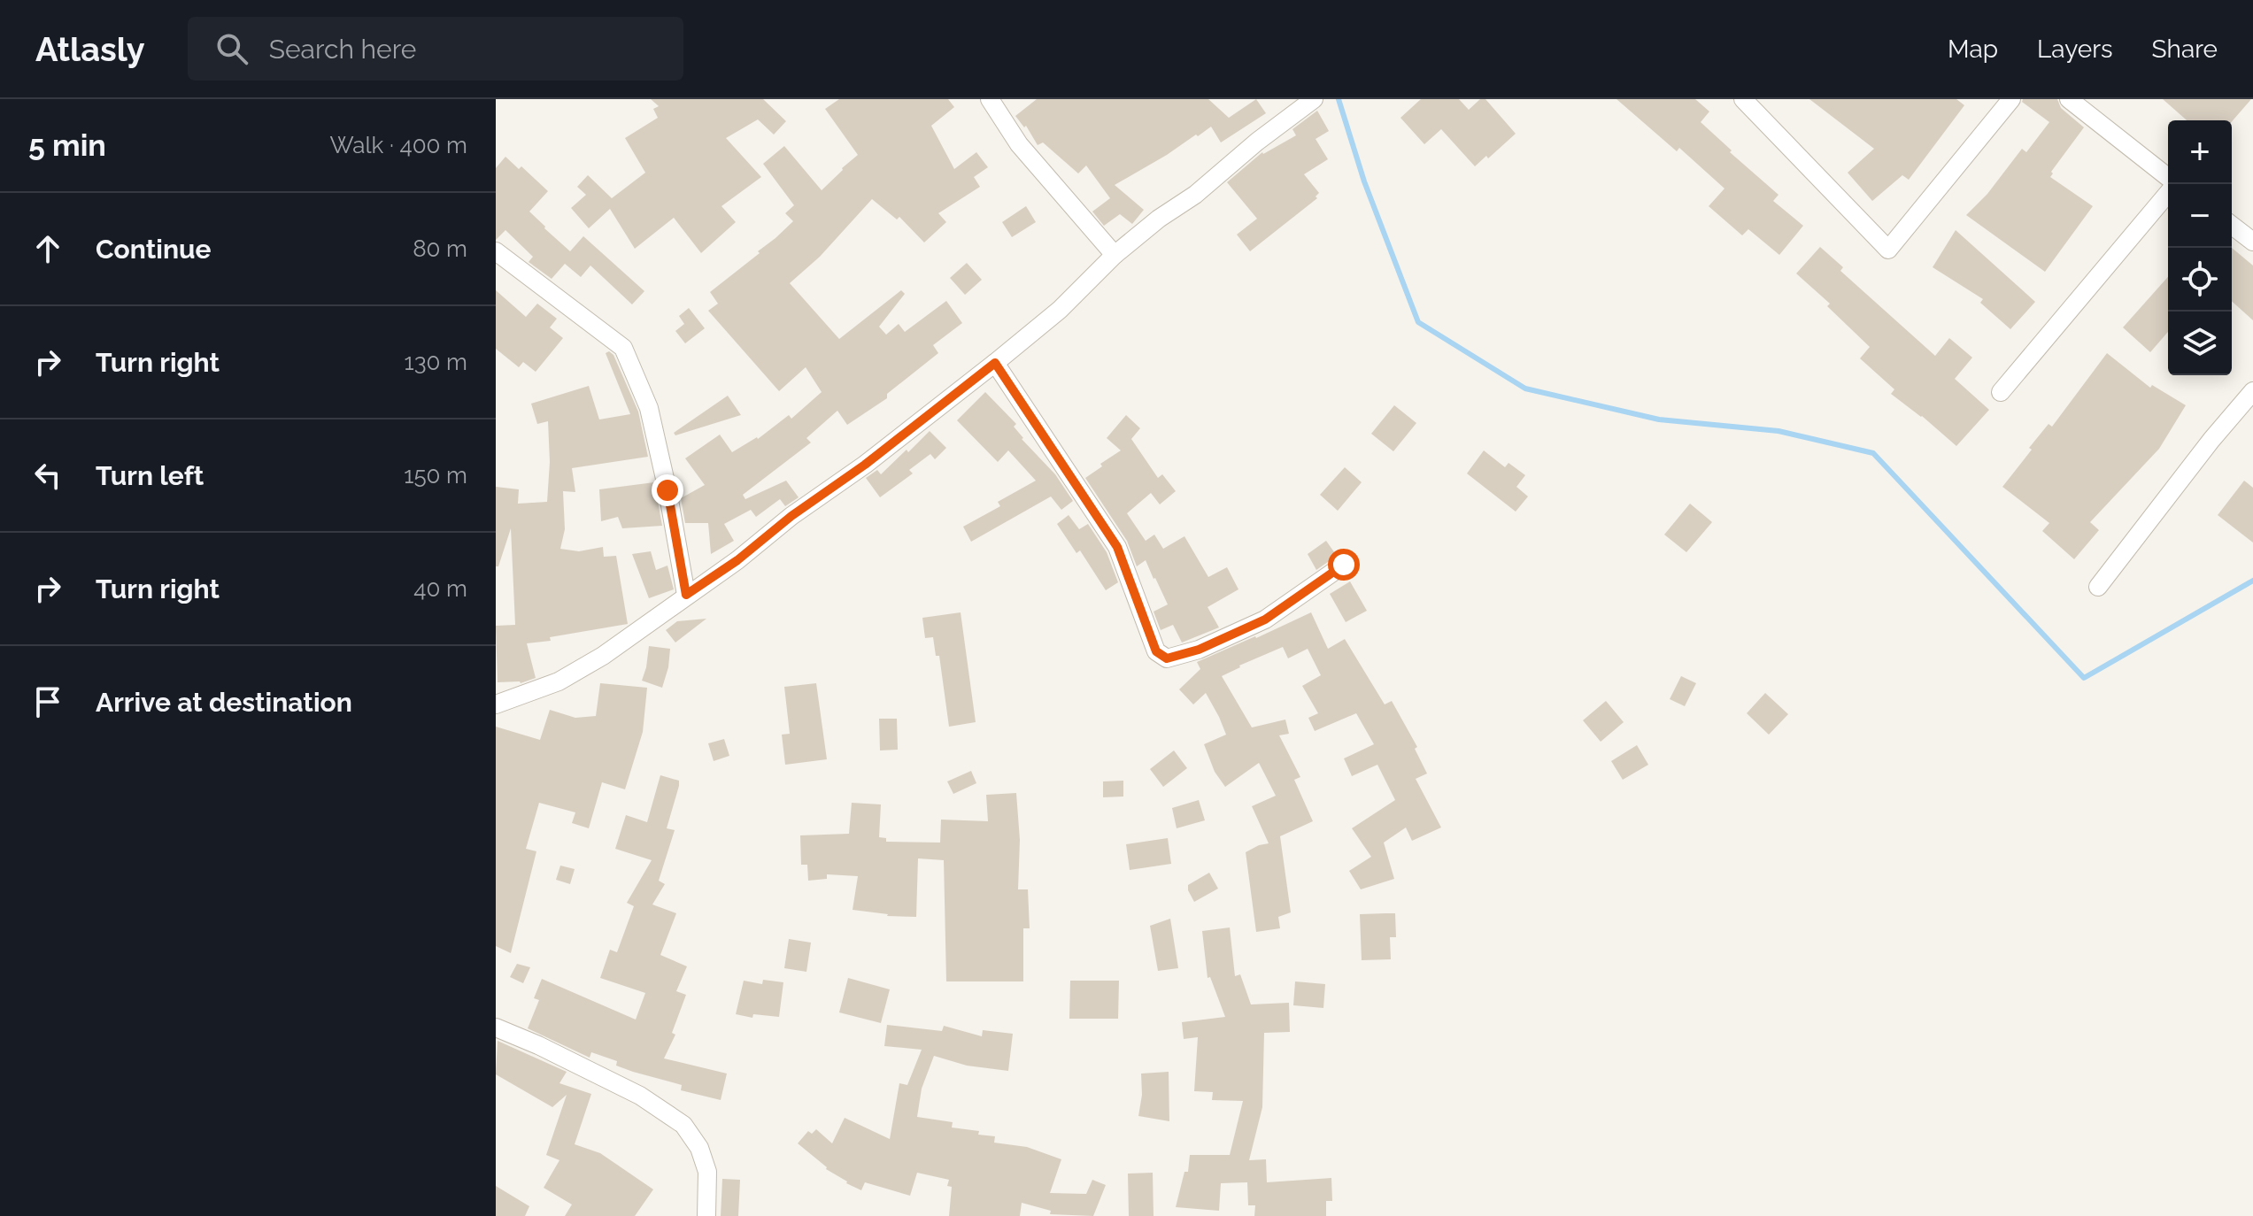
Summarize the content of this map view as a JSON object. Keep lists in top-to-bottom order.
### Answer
{
  "page": {
    "header": "Atlasly",
    "search": "Search here",
    "nav": ["Map", "Layers", "Share"],
    "heading": ["5 min", "Walk · 400 m"],
    "map_buttons": ["+", "−"],
    "list": [
      ["Continue", "80 m"],
      ["Turn right", "130 m"],
      ["Turn left", "150 m"],
      ["Turn right", "40 m"],
      "Arrive at destination"
    ]
  }
}
